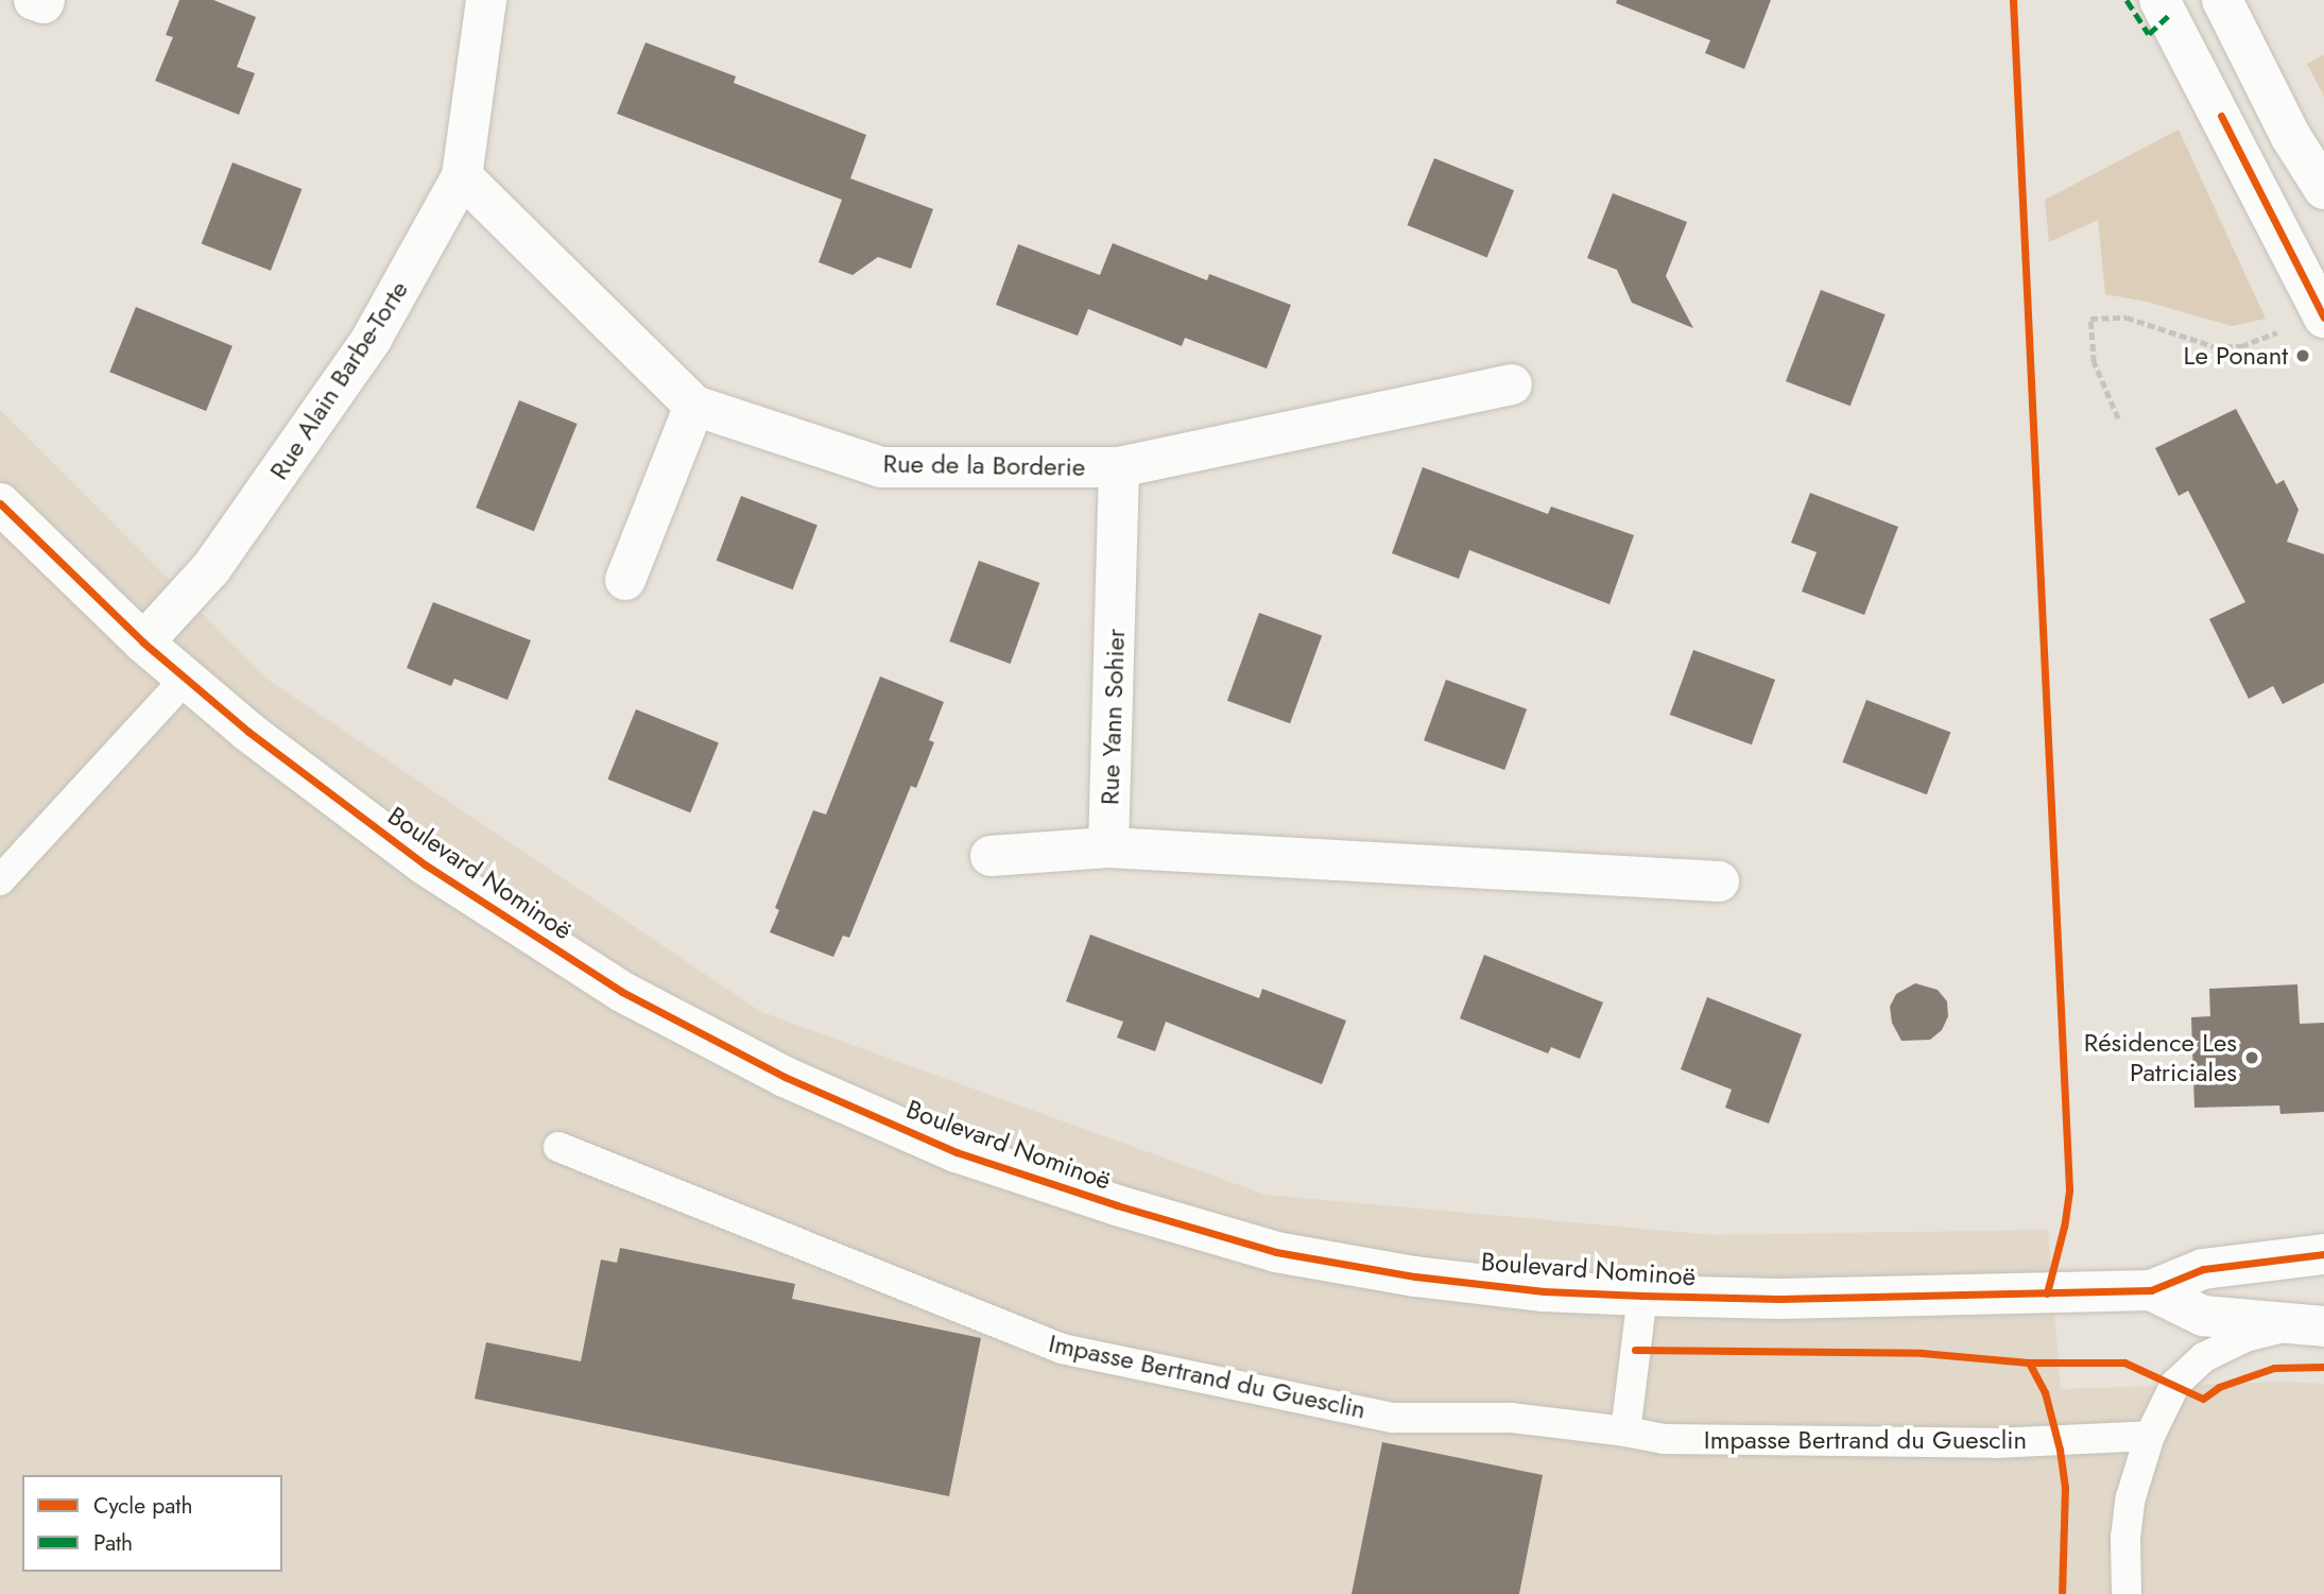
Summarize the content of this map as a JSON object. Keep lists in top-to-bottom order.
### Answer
{
  "streets": {
    "street": [
      "Rue Alain Barbe-Torte",
      "Rue de la Borderie",
      "Rue Yann Sohier",
      "Boulevard Nominoë"
    ],
    "lane": ["Impasse Bertrand du Guesclin"]
  },
  "crossings": [
    ["Rue Alain Barbe-Torte", "Rue de la Borderie"],
    ["Rue Alain Barbe-Torte", "Boulevard Nominoë"],
    ["Rue de la Borderie", "Rue Yann Sohier"]
  ],
  "places": ["Le Ponant", "Résidence Les Patriciales"],
  "legend": ["Cycle path", "Path"]
}
